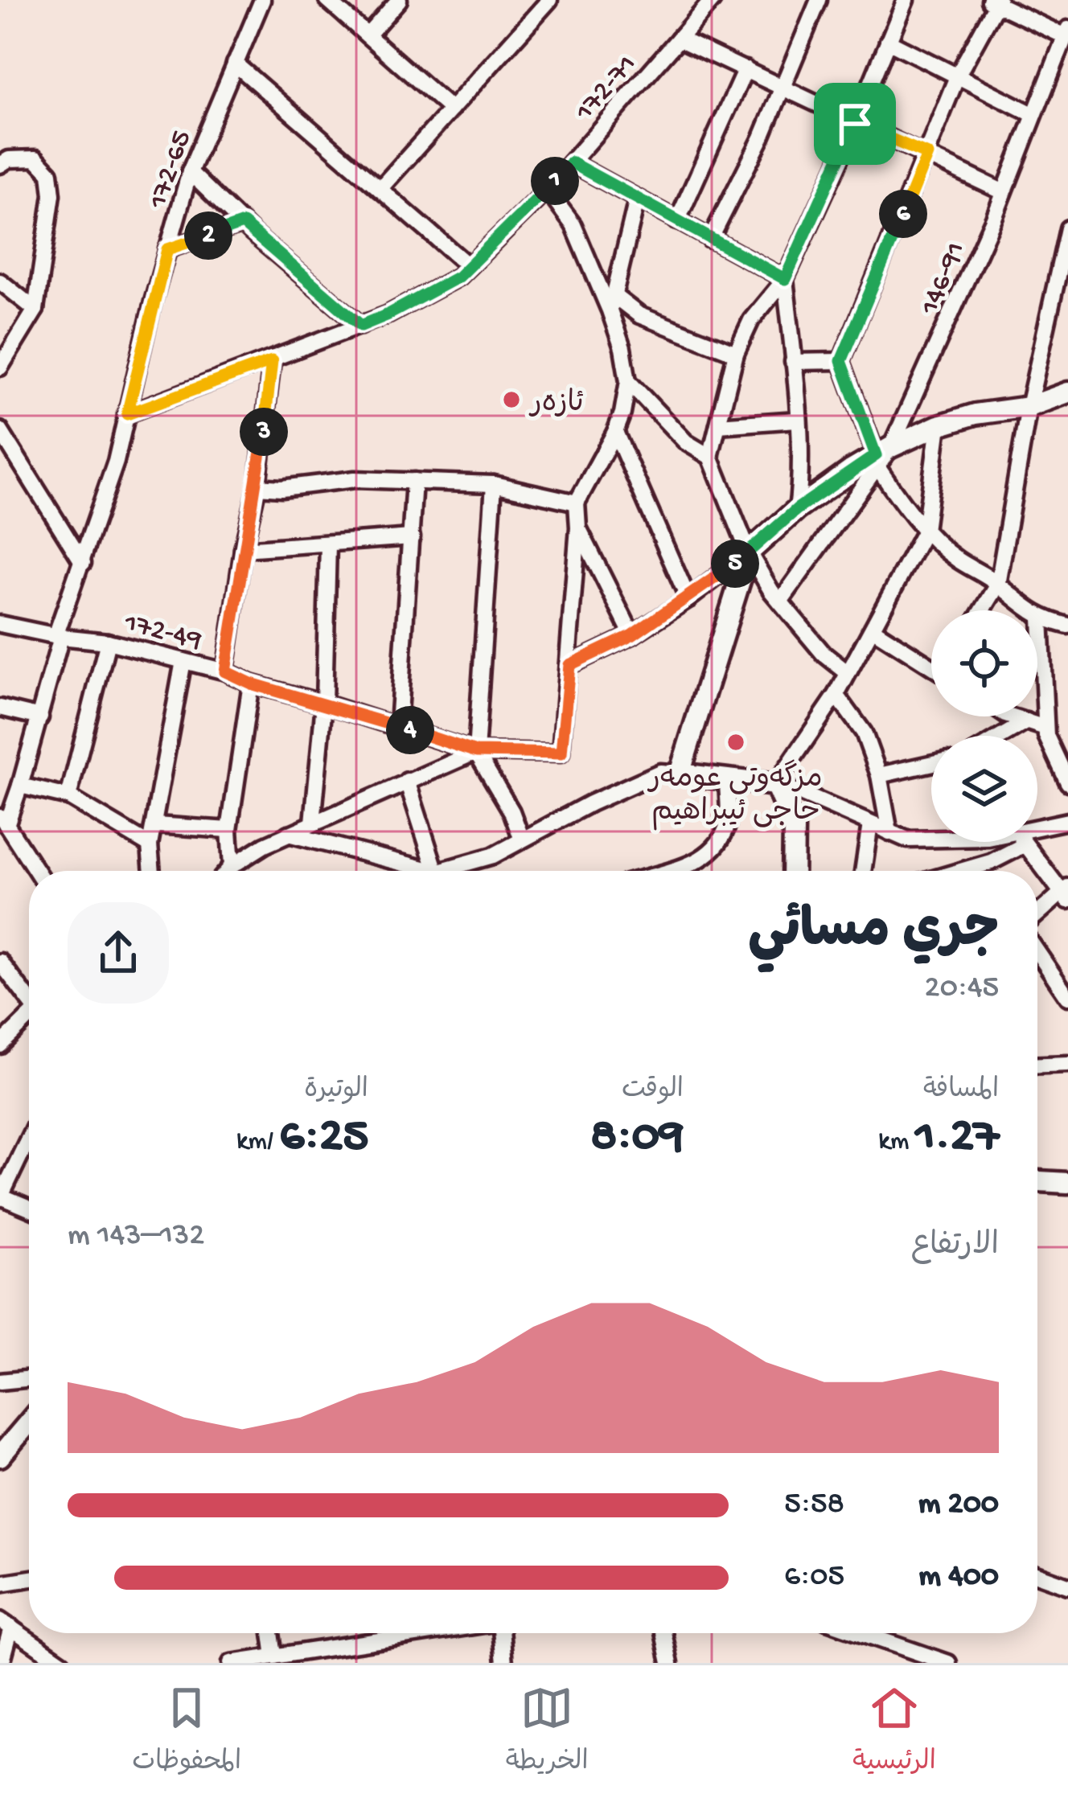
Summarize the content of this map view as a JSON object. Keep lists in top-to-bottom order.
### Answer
{
  "streets": {
    "street": [
      "172-71",
      "172-65",
      "146-91",
      "172-49"
    ]
  },
  "crossings": [
    ["172-71", "172-65"],
    ["172-65", "172-49"]
  ],
  "places": ["ئازەر", "مزگەوتی عومەر حاجی ئیبراهیم"],
  "page": {
    "pins": [
      "1",
      "6",
      "2",
      "3",
      "5",
      "4"
    ],
    "heading": ["جري مسائي", "20:45"],
    "stats": [
      ["المسافة", "1.27 km"],
      ["الوقت", "8:09"],
      ["الوتيرة", "6:25 /km"]
    ],
    "chart": ["الارتفاع", "132–143 m"],
    "list": [
      {
        "name": "200 m",
        "note": "5:58"
      },
      {
        "name": "400 m",
        "note": "6:05"
      }
    ],
    "tabs": ["الرئيسية", "الخريطة", "المحفوظات"]
  }
}
